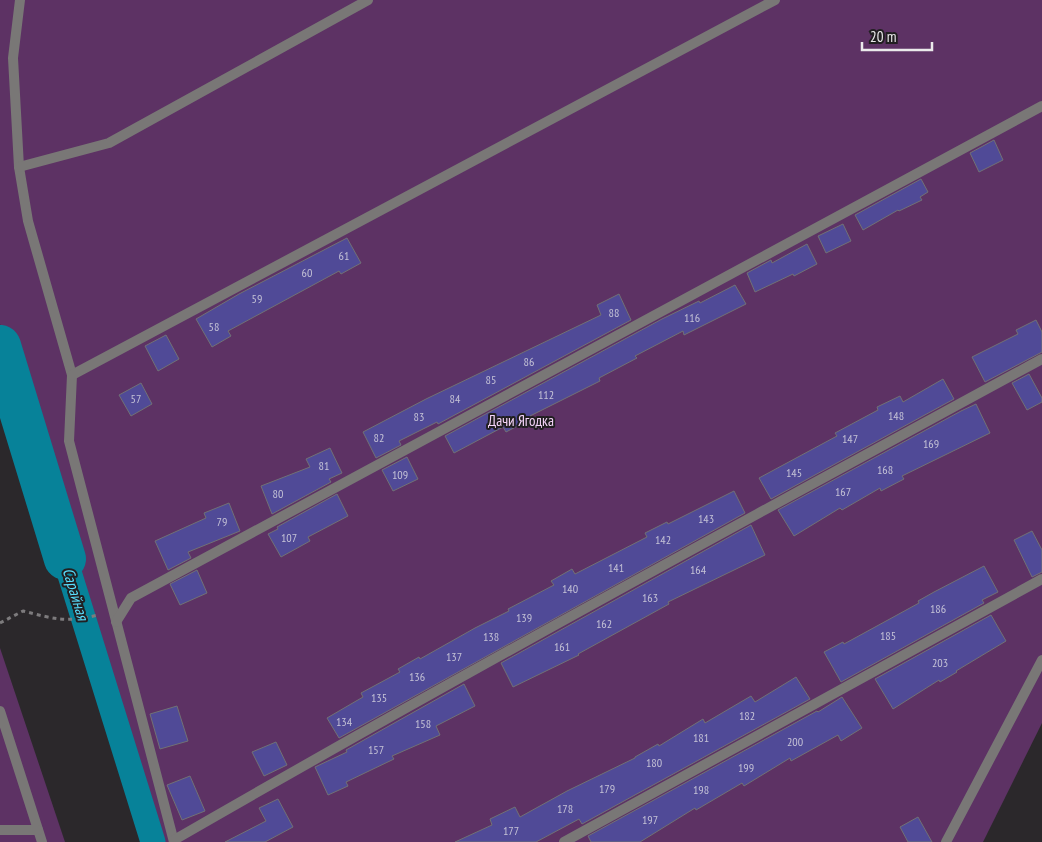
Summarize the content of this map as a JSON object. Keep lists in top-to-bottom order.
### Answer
{
  "water": ["Сарайная"],
  "parks": ["Дачи Ягодка"],
  "house_numbers": [
    "61",
    "60",
    "59",
    "88",
    "116",
    "58",
    "86",
    "85",
    "112",
    "57",
    "84",
    "148",
    "83",
    "82",
    "147",
    "169",
    "81",
    "168",
    "145",
    "109",
    "167",
    "80",
    "143",
    "79",
    "107",
    "142",
    "141",
    "164",
    "140",
    "163",
    "186",
    "139",
    "162",
    "185",
    "138",
    "161",
    "137",
    "203",
    "136",
    "135",
    "182",
    "134",
    "158",
    "181",
    "200",
    "157",
    "180",
    "199",
    "179",
    "198",
    "178",
    "197",
    "177"
  ],
  "scale_bar": "20 m"
}
